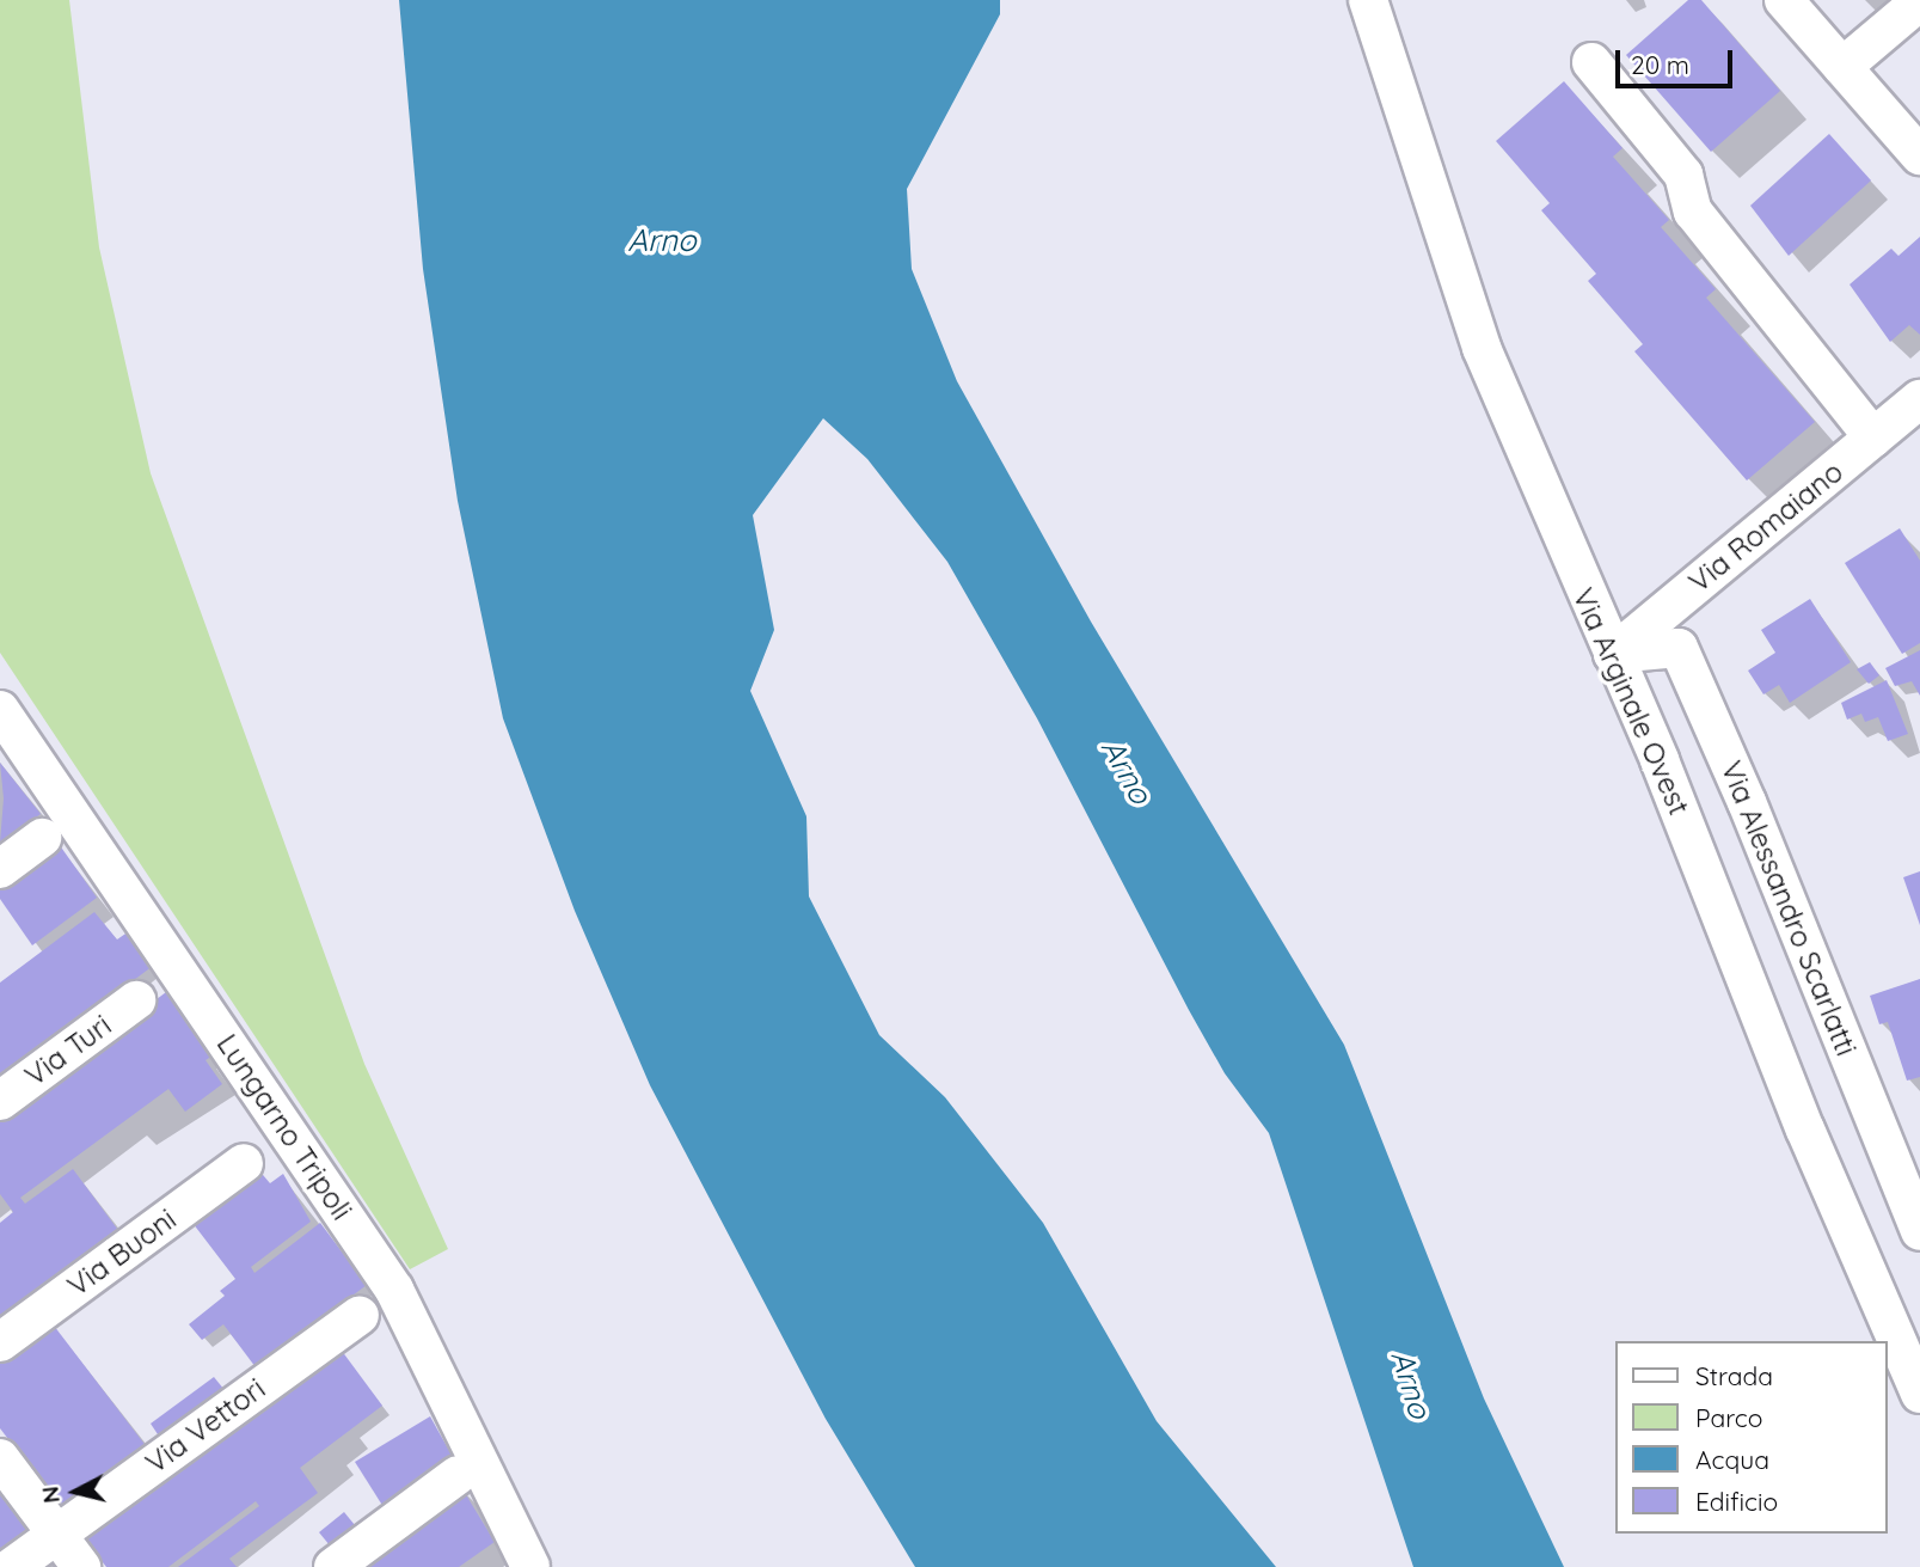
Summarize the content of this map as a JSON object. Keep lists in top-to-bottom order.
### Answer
{
  "streets": {
    "street": [
      "Via Romaiano",
      "Via Arginale Ovest",
      "Via Alessandro Scarlatti",
      "Via Turi",
      "Lungarno Tripoli",
      "Via Buoni",
      "Via Vettori"
    ]
  },
  "crossings": [
    ["Via Romaiano", "Via Arginale Ovest"],
    ["Via Romaiano", "Via Alessandro Scarlatti"],
    ["Via Arginale Ovest", "Via Alessandro Scarlatti"]
  ],
  "water": ["Arno"],
  "legend": [
    "Strada",
    "Parco",
    "Acqua",
    "Edificio"
  ],
  "scale_bar": "20 m",
  "north": "left"
}
